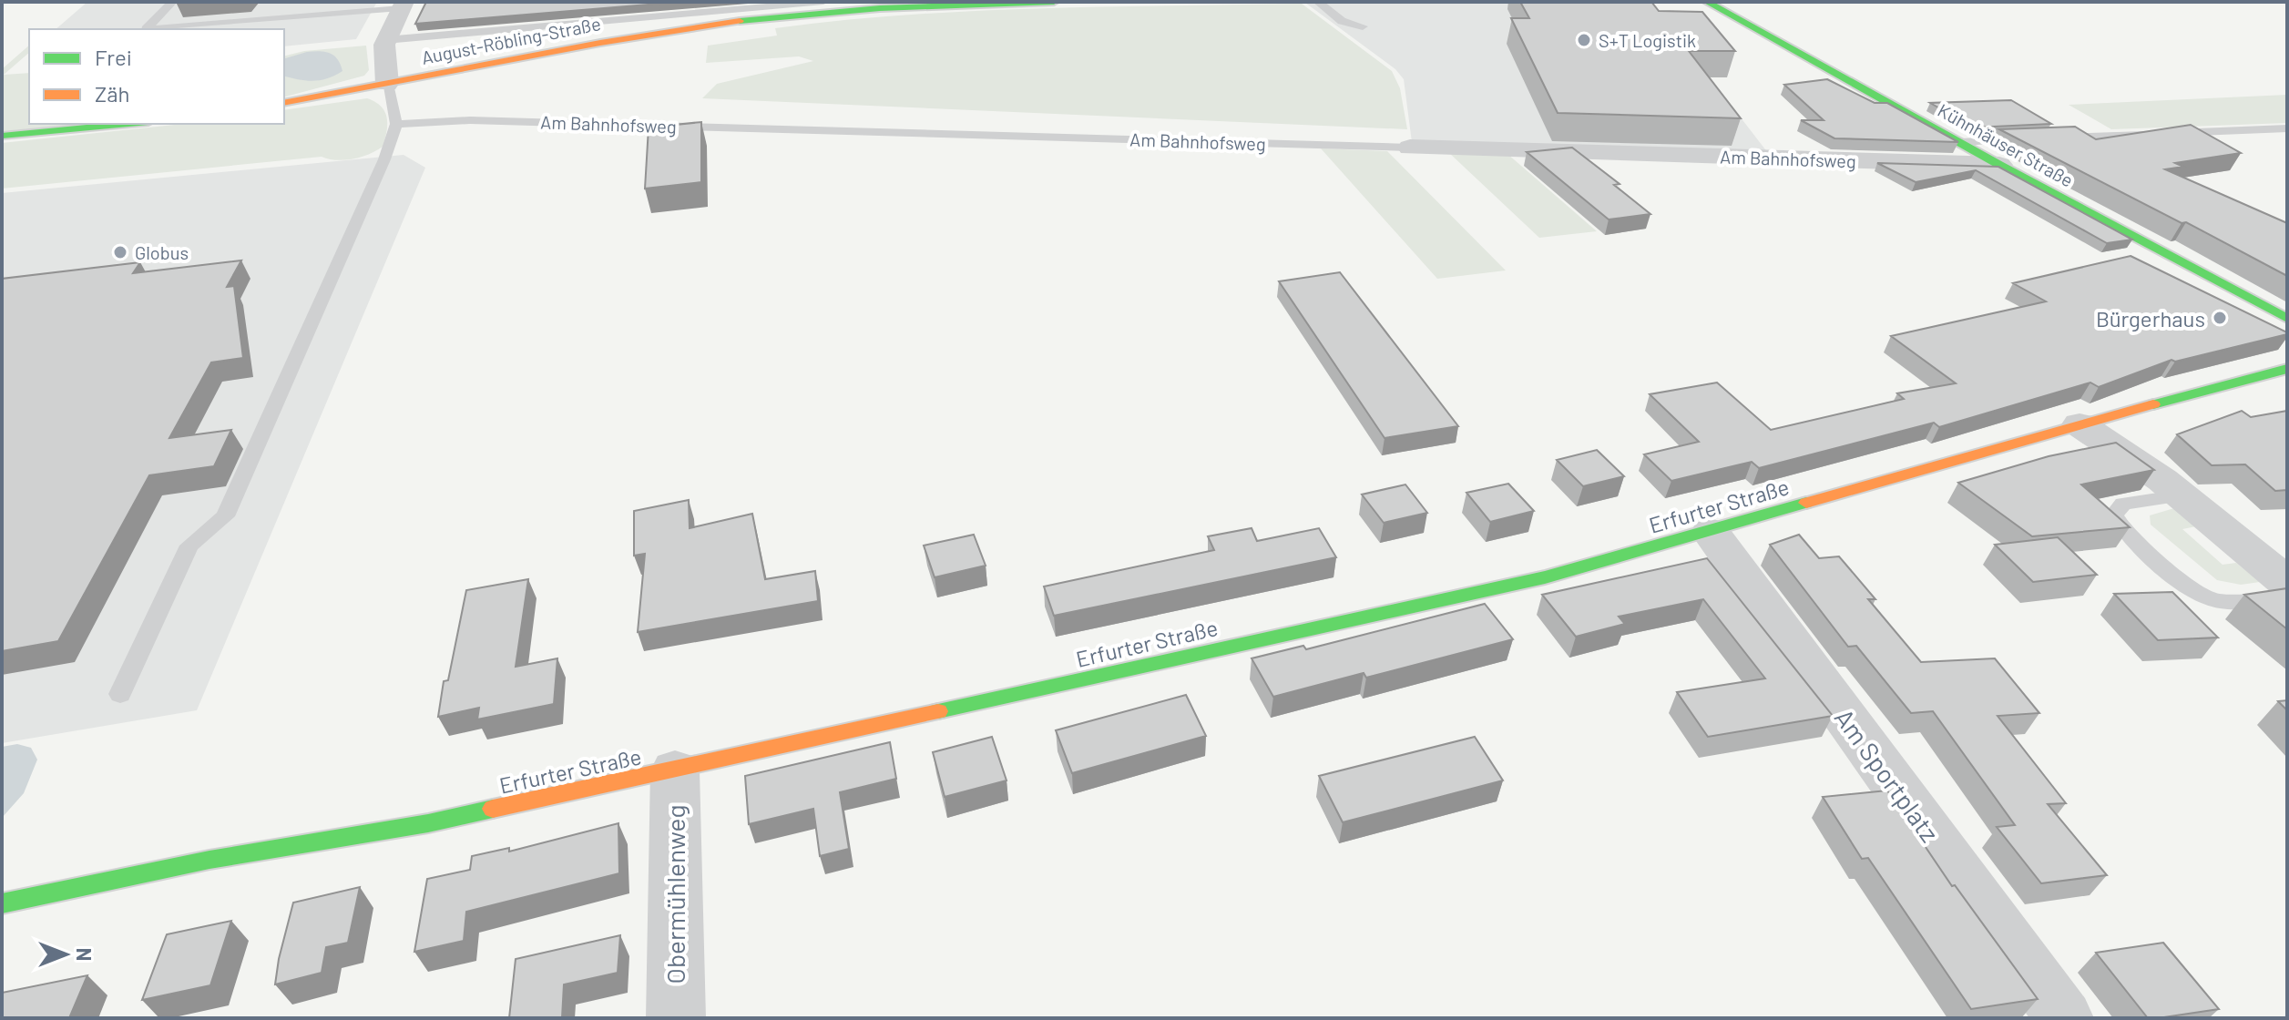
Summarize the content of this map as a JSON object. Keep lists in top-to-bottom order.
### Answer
{
  "streets": {
    "street": [
      "August-Röbling-Straße",
      "Am Bahnhofsweg",
      "Kühnhäuser Straße",
      "Erfurter Straße",
      "Am Sportplatz",
      "Obermühlenweg"
    ]
  },
  "crossings": [
    ["Am Bahnhofsweg", "Kühnhäuser Straße"],
    ["Erfurter Straße", "Am Sportplatz"],
    ["Erfurter Straße", "Obermühlenweg"]
  ],
  "places": ["S+T Logistik", "Globus", "Bürgerhaus"],
  "legend": ["Frei", "Zäh"],
  "north": "right"
}
